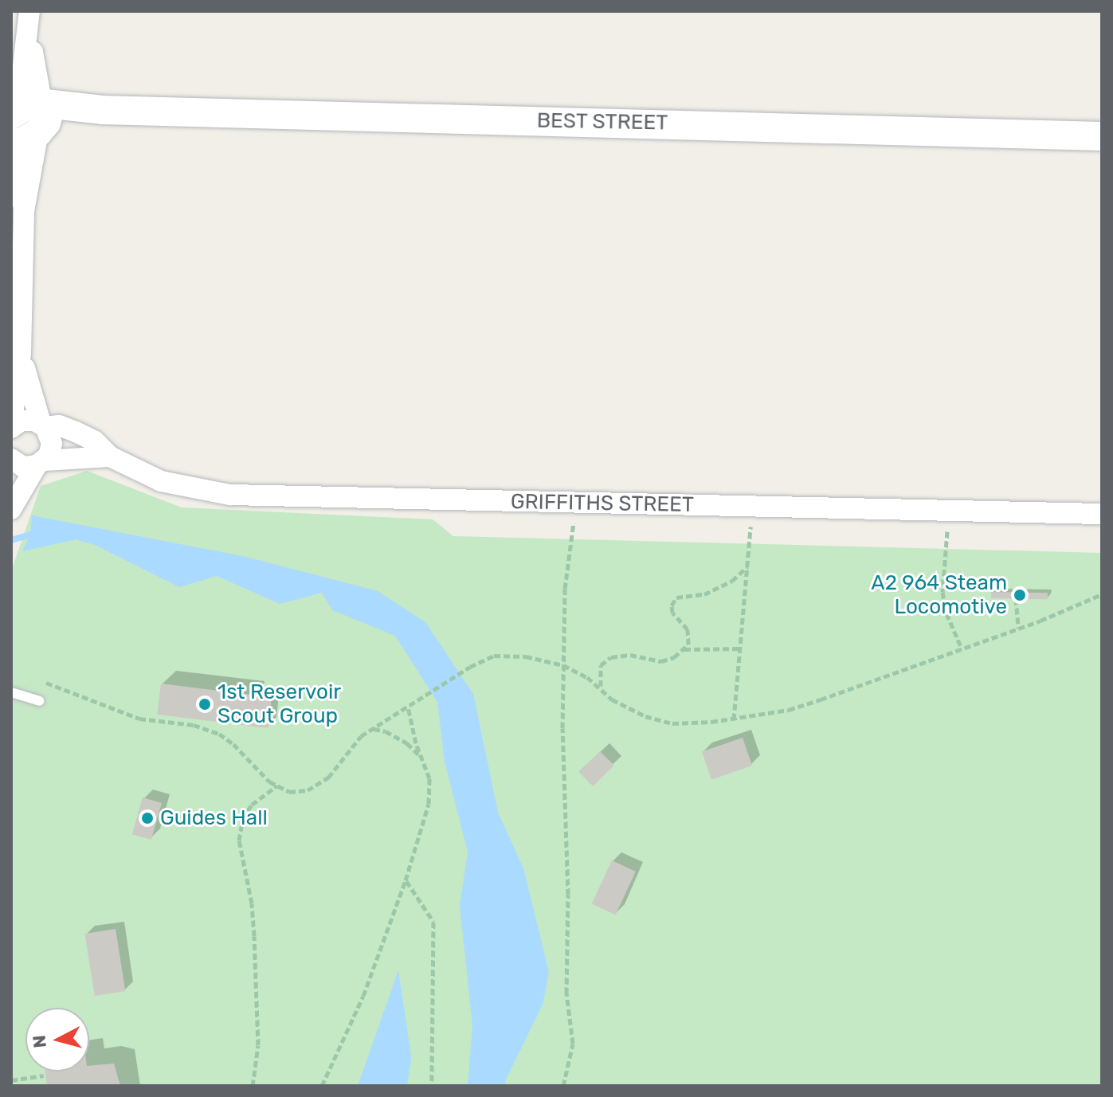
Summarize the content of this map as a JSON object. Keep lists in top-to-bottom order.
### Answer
{
  "streets": {
    "street": ["BEST STREET", "GRIFFITHS STREET"]
  },
  "places": ["A2 964 Steam Locomotive", "1st Reservoir Scout Group", "Guides Hall"],
  "north": "left"
}
